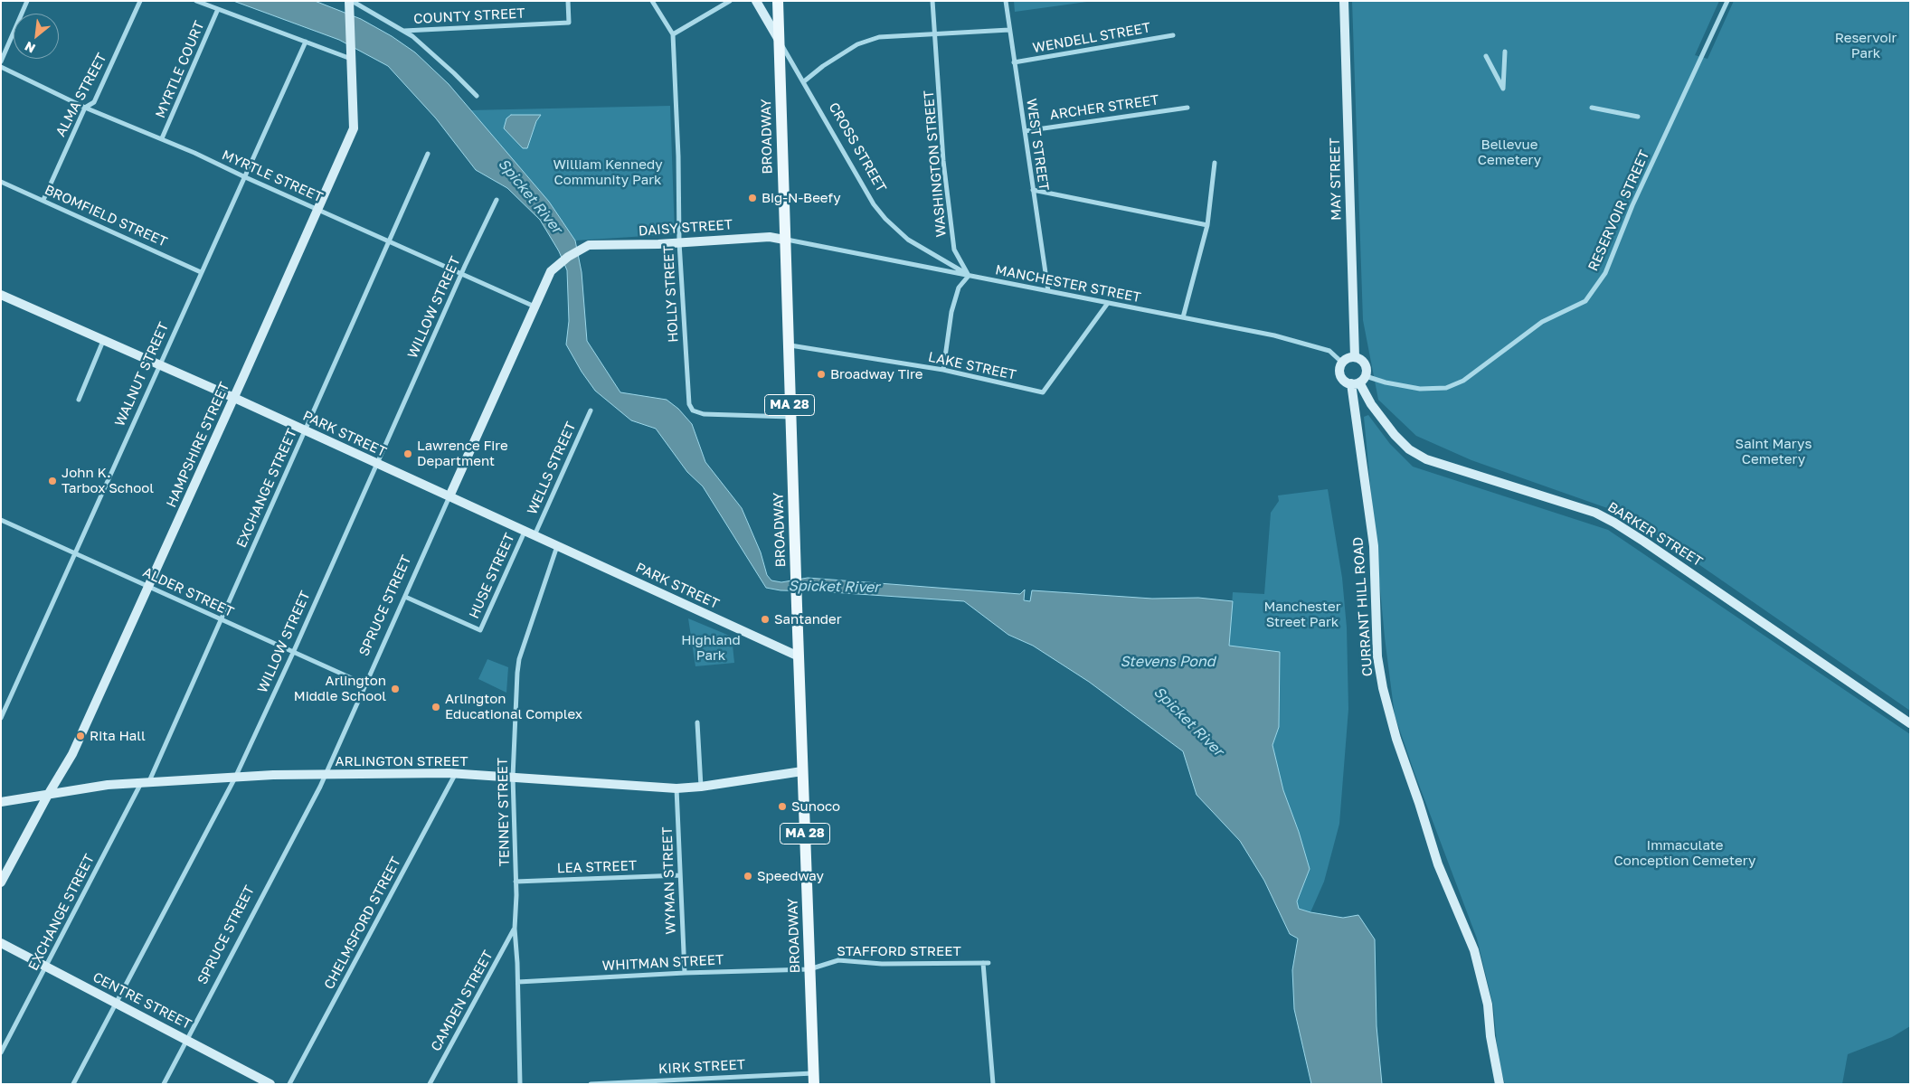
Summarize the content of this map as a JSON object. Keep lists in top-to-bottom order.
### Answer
{
  "streets": {
    "main road": [
      "BROADWAY",
      "CROSS STREET",
      "MAY STREET",
      "DAISY STREET",
      "MA 28",
      "PARK STREET",
      "HAMPSHIRE STREET",
      "BARKER STREET",
      "SPRUCE STREET",
      "CURRANT HILL ROAD",
      "ARLINGTON STREET",
      "CENTRE STREET"
    ],
    "street": [
      "COUNTY STREET",
      "WENDELL STREET",
      "MYRTLE COURT",
      "ALMA STREET",
      "ARCHER STREET",
      "WEST STREET",
      "WASHINGTON STREET",
      "MYRTLE STREET",
      "RESERVOIR STREET",
      "BROMFIELD STREET",
      "MANCHESTER STREET",
      "HOLLY STREET",
      "WILLOW STREET",
      "LAKE STREET",
      "WALNUT STREET",
      "WELLS STREET",
      "EXCHANGE STREET",
      "HUSE STREET",
      "ALDER STREET",
      "TENNEY STREET",
      "LEA STREET",
      "WYMAN STREET",
      "CHELMSFORD STREET",
      "STAFFORD STREET",
      "WHITMAN STREET",
      "CAMDEN STREET",
      "KIRK STREET"
    ]
  },
  "crossings": [
    ["WENDELL STREET", "WEST STREET"],
    ["MYRTLE COURT", "MYRTLE STREET"],
    ["ALMA STREET", "MYRTLE STREET"],
    ["ALMA STREET", "BROMFIELD STREET"],
    ["ARCHER STREET", "WEST STREET"],
    ["BROADWAY", "CROSS STREET"],
    ["BROADWAY", "DAISY STREET"],
    ["BROADWAY", "MANCHESTER STREET"],
    ["BROADWAY", "HOLLY STREET"],
    ["BROADWAY", "LAKE STREET"],
    ["BROADWAY", "PARK STREET"],
    ["BROADWAY", "ARLINGTON STREET"],
    ["BROADWAY", "STAFFORD STREET"],
    ["BROADWAY", "WHITMAN STREET"],
    ["BROADWAY", "KIRK STREET"],
    ["WEST STREET", "MANCHESTER STREET"],
    ["CROSS STREET", "WASHINGTON STREET"],
    ["CROSS STREET", "MANCHESTER STREET"],
    ["WASHINGTON STREET", "MANCHESTER STREET"],
    ["MYRTLE STREET", "WILLOW STREET"],
    ["MYRTLE STREET", "WALNUT STREET"],
    ["MYRTLE STREET", "HAMPSHIRE STREET"],
    ["MYRTLE STREET", "EXCHANGE STREET"],
    ["MYRTLE STREET", "SPRUCE STREET"],
    ["MAY STREET", "RESERVOIR STREET"],
    ["MAY STREET", "MANCHESTER STREET"],
    ["MAY STREET", "BARKER STREET"],
    ["MAY STREET", "CURRANT HILL ROAD"],
    ["RESERVOIR STREET", "MANCHESTER STREET"],
    ["RESERVOIR STREET", "BARKER STREET"],
    ["RESERVOIR STREET", "CURRANT HILL ROAD"],
    ["BROMFIELD STREET", "WALNUT STREET"],
    ["DAISY STREET", "MANCHESTER STREET"],
    ["DAISY STREET", "HOLLY STREET"],
    ["DAISY STREET", "SPRUCE STREET"],
    ["MANCHESTER STREET", "LAKE STREET"],
    ["MANCHESTER STREET", "BARKER STREET"],
    ["MANCHESTER STREET", "CURRANT HILL ROAD"],
    ["WILLOW STREET", "PARK STREET"],
    ["WILLOW STREET", "ALDER STREET"],
    ["WILLOW STREET", "ARLINGTON STREET"],
    ["WILLOW STREET", "CENTRE STREET"],
    ["WALNUT STREET", "PARK STREET"],
    ["WALNUT STREET", "ALDER STREET"],
    ["PARK STREET", "HAMPSHIRE STREET"],
    ["PARK STREET", "WELLS STREET"],
    ["PARK STREET", "EXCHANGE STREET"],
    ["PARK STREET", "HUSE STREET"],
    ["PARK STREET", "SPRUCE STREET"],
    ["PARK STREET", "TENNEY STREET"],
    ["HAMPSHIRE STREET", "ALDER STREET"],
    ["HAMPSHIRE STREET", "ARLINGTON STREET"],
    ["EXCHANGE STREET", "ALDER STREET"],
    ["EXCHANGE STREET", "ARLINGTON STREET"],
    ["EXCHANGE STREET", "CENTRE STREET"],
    ["BARKER STREET", "CURRANT HILL ROAD"],
    ["HUSE STREET", "SPRUCE STREET"],
    ["ALDER STREET", "SPRUCE STREET"],
    ["SPRUCE STREET", "ARLINGTON STREET"],
    ["SPRUCE STREET", "CENTRE STREET"],
    ["ARLINGTON STREET", "TENNEY STREET"],
    ["ARLINGTON STREET", "WYMAN STREET"],
    ["ARLINGTON STREET", "CHELMSFORD STREET"],
    ["TENNEY STREET", "LEA STREET"],
    ["TENNEY STREET", "WHITMAN STREET"],
    ["TENNEY STREET", "CAMDEN STREET"],
    ["LEA STREET", "WYMAN STREET"],
    ["WYMAN STREET", "WHITMAN STREET"],
    ["STAFFORD STREET", "WHITMAN STREET"]
  ],
  "water": ["Spicket River", "Stevens Pond"],
  "parks": [
    "Reservoir Park",
    "Bellevue Cemetery",
    "William Kennedy Community Park",
    "Saint Marys Cemetery",
    "Manchester Street Park",
    "Highland Park",
    "Immaculate Conception Cemetery"
  ],
  "places": [
    "Big-N-Beefy",
    "Broadway Tire",
    "Lawrence Fire Department",
    "John K. Tarbox School",
    "Santander",
    "Arlington Middle School",
    "Arlington Educational Complex",
    "Rita Hall",
    "Sunoco",
    "Speedway"
  ],
  "north": "bottom left"
}
